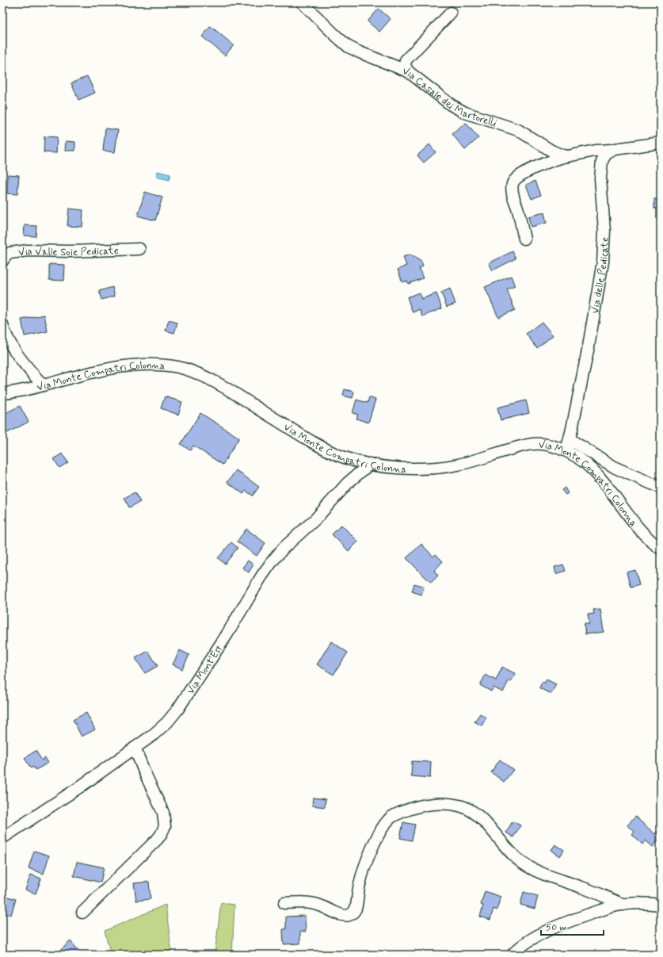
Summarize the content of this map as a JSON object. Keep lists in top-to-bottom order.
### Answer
{
  "streets": {
    "street": [
      "Via Casale dei Martorelli",
      "Via Valle Soie Pedicate",
      "Via delle Pedicate",
      "Via Monte Compatri Colonna",
      "Via Mont'Est"
    ]
  },
  "crossings": [
    ["Via delle Pedicate", "Via Monte Compatri Colonna"],
    ["Via Monte Compatri Colonna", "Via Mont'Est"]
  ],
  "scale_bar": "50 m"
}
